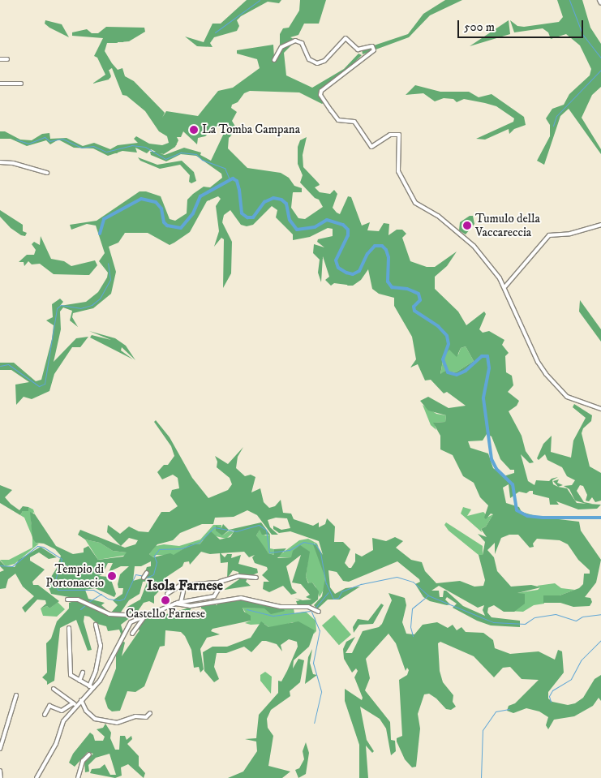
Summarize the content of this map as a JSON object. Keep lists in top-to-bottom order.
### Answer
{
  "districts": ["Isola Farnese"],
  "places": [
    "La Tomba Campana",
    "Tumulo della Vaccareccia",
    "Tempio di Portonaccio",
    "Castello Farnese"
  ],
  "scale_bar": "500 m"
}
